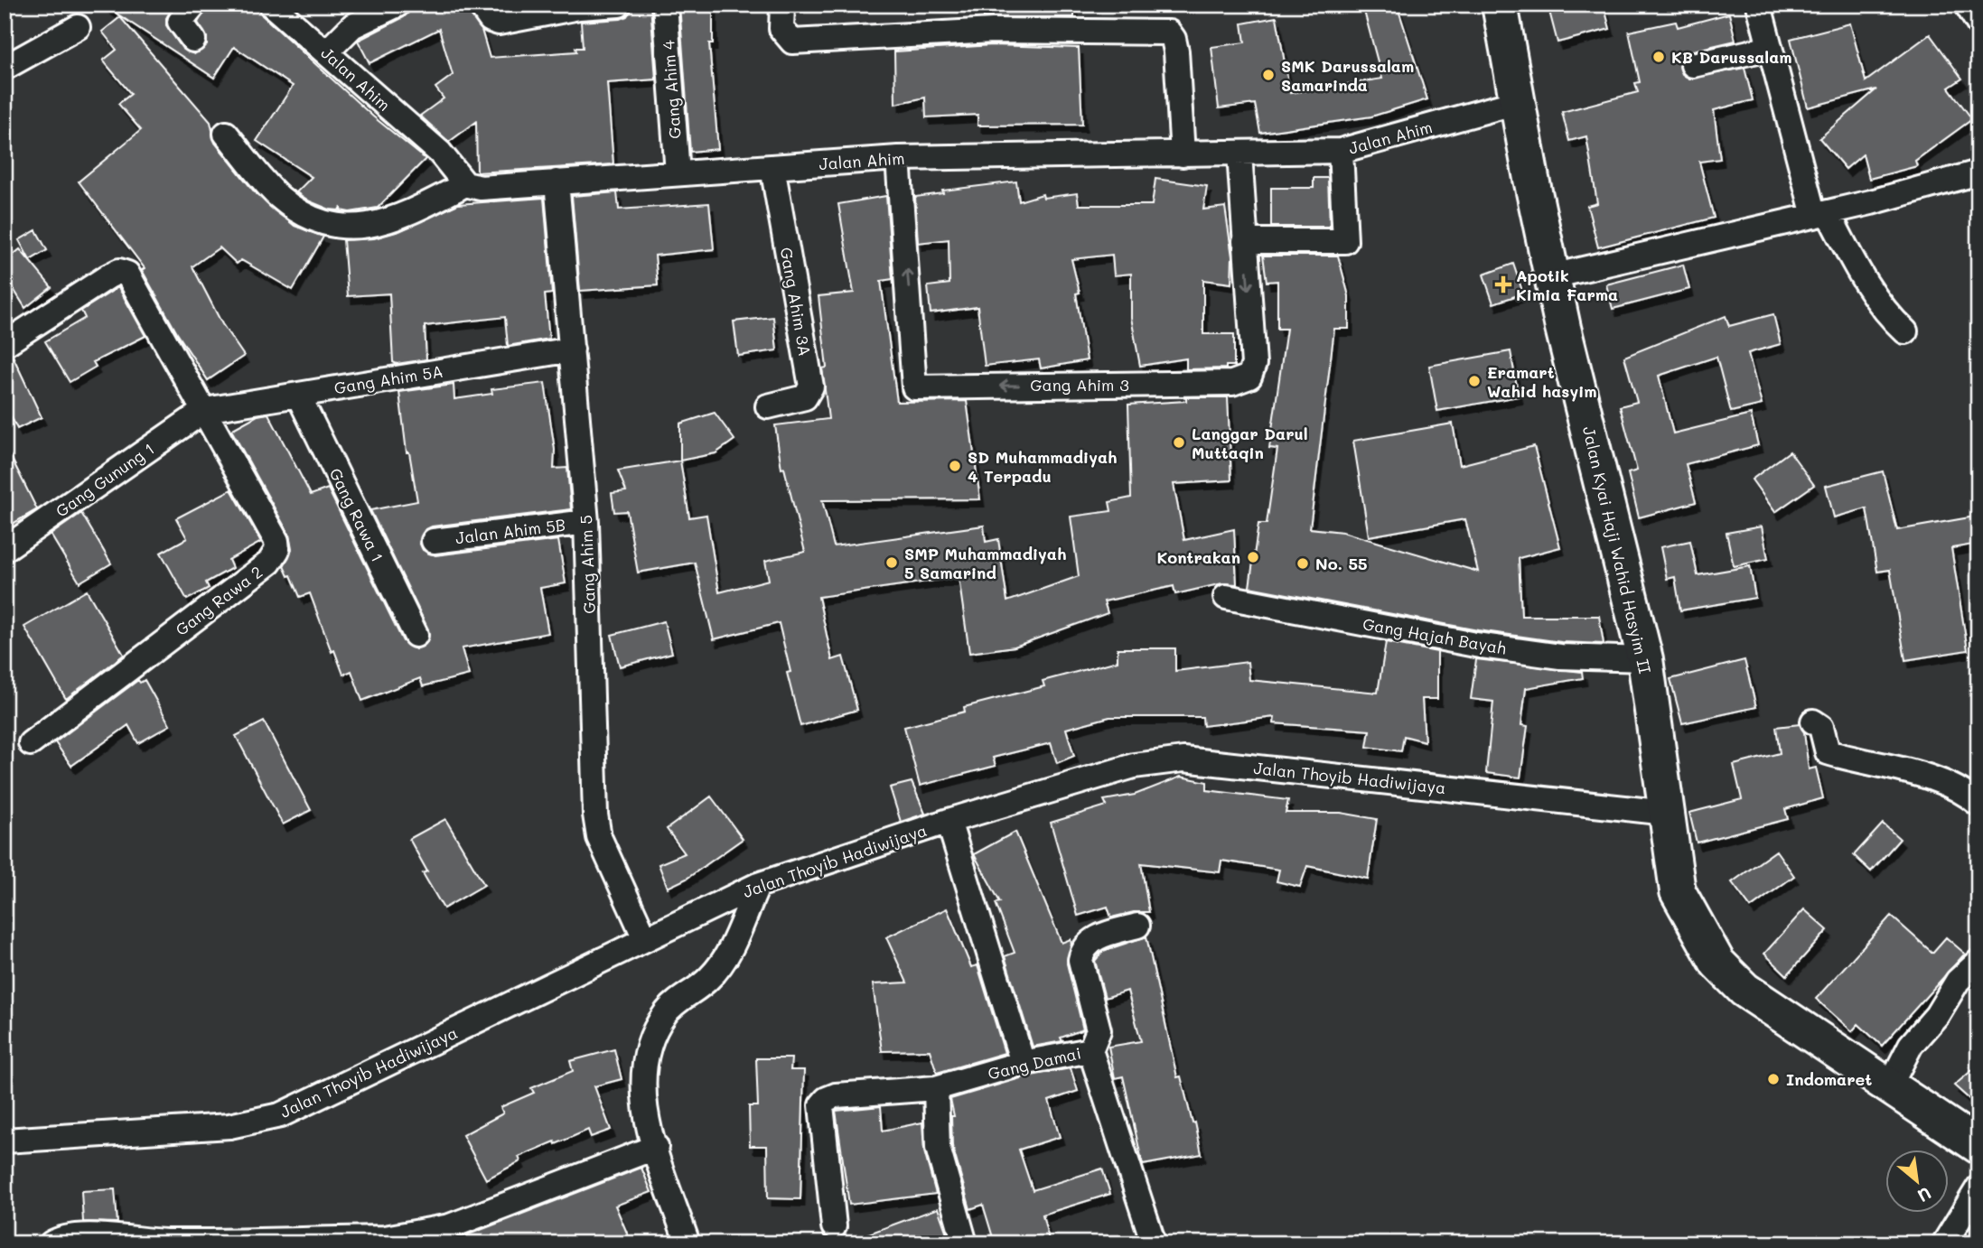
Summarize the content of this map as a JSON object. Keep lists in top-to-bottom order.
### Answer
{
  "streets": {
    "street": [
      "Jalan Ahim",
      "Gang Ahim 4",
      "Gang Ahim 3A",
      "Gang Ahim 5A",
      "Gang Ahim 3",
      "Gang Gunung 1",
      "Gang Rawa 1",
      "Jalan Ahim 5B",
      "Jalan Kyai Haji Wahid Hasyim II",
      "Gang Ahim 5",
      "Gang Rawa 2",
      "Gang Hajah Bayah",
      "Jalan Thoyib Hadiwijaya",
      "Gang Damai"
    ]
  },
  "crossings": [
    ["Jalan Ahim", "Gang Ahim 4"],
    ["Jalan Ahim", "Gang Ahim 3A"],
    ["Jalan Ahim", "Gang Ahim 3"],
    ["Jalan Ahim", "Jalan Kyai Haji Wahid Hasyim II"],
    ["Jalan Ahim", "Gang Ahim 5"],
    ["Gang Ahim 5A", "Gang Gunung 1"],
    ["Gang Ahim 5A", "Gang Rawa 1"],
    ["Gang Ahim 5A", "Gang Ahim 5"],
    ["Gang Ahim 5A", "Gang Rawa 2"],
    ["Gang Gunung 1", "Gang Rawa 2"],
    ["Jalan Ahim 5B", "Gang Ahim 5"],
    ["Jalan Kyai Haji Wahid Hasyim II", "Gang Hajah Bayah"],
    ["Jalan Kyai Haji Wahid Hasyim II", "Jalan Thoyib Hadiwijaya"],
    ["Gang Ahim 5", "Jalan Thoyib Hadiwijaya"]
  ],
  "places": {
    "other": [
      "KB Darussalam",
      "SMK Darussalam Samarinda",
      "Eramart Wahid hasyim",
      "Langgar Darul Muttaqin",
      "SD Muhammadiyah 4 Terpadu",
      "Kontrakan",
      "SMP Muhammadiyah 5 Samarind",
      "No. 55",
      "Indomaret"
    ],
    "health": ["Apotik Kimia Farma"]
  },
  "north": "bottom right"
}
